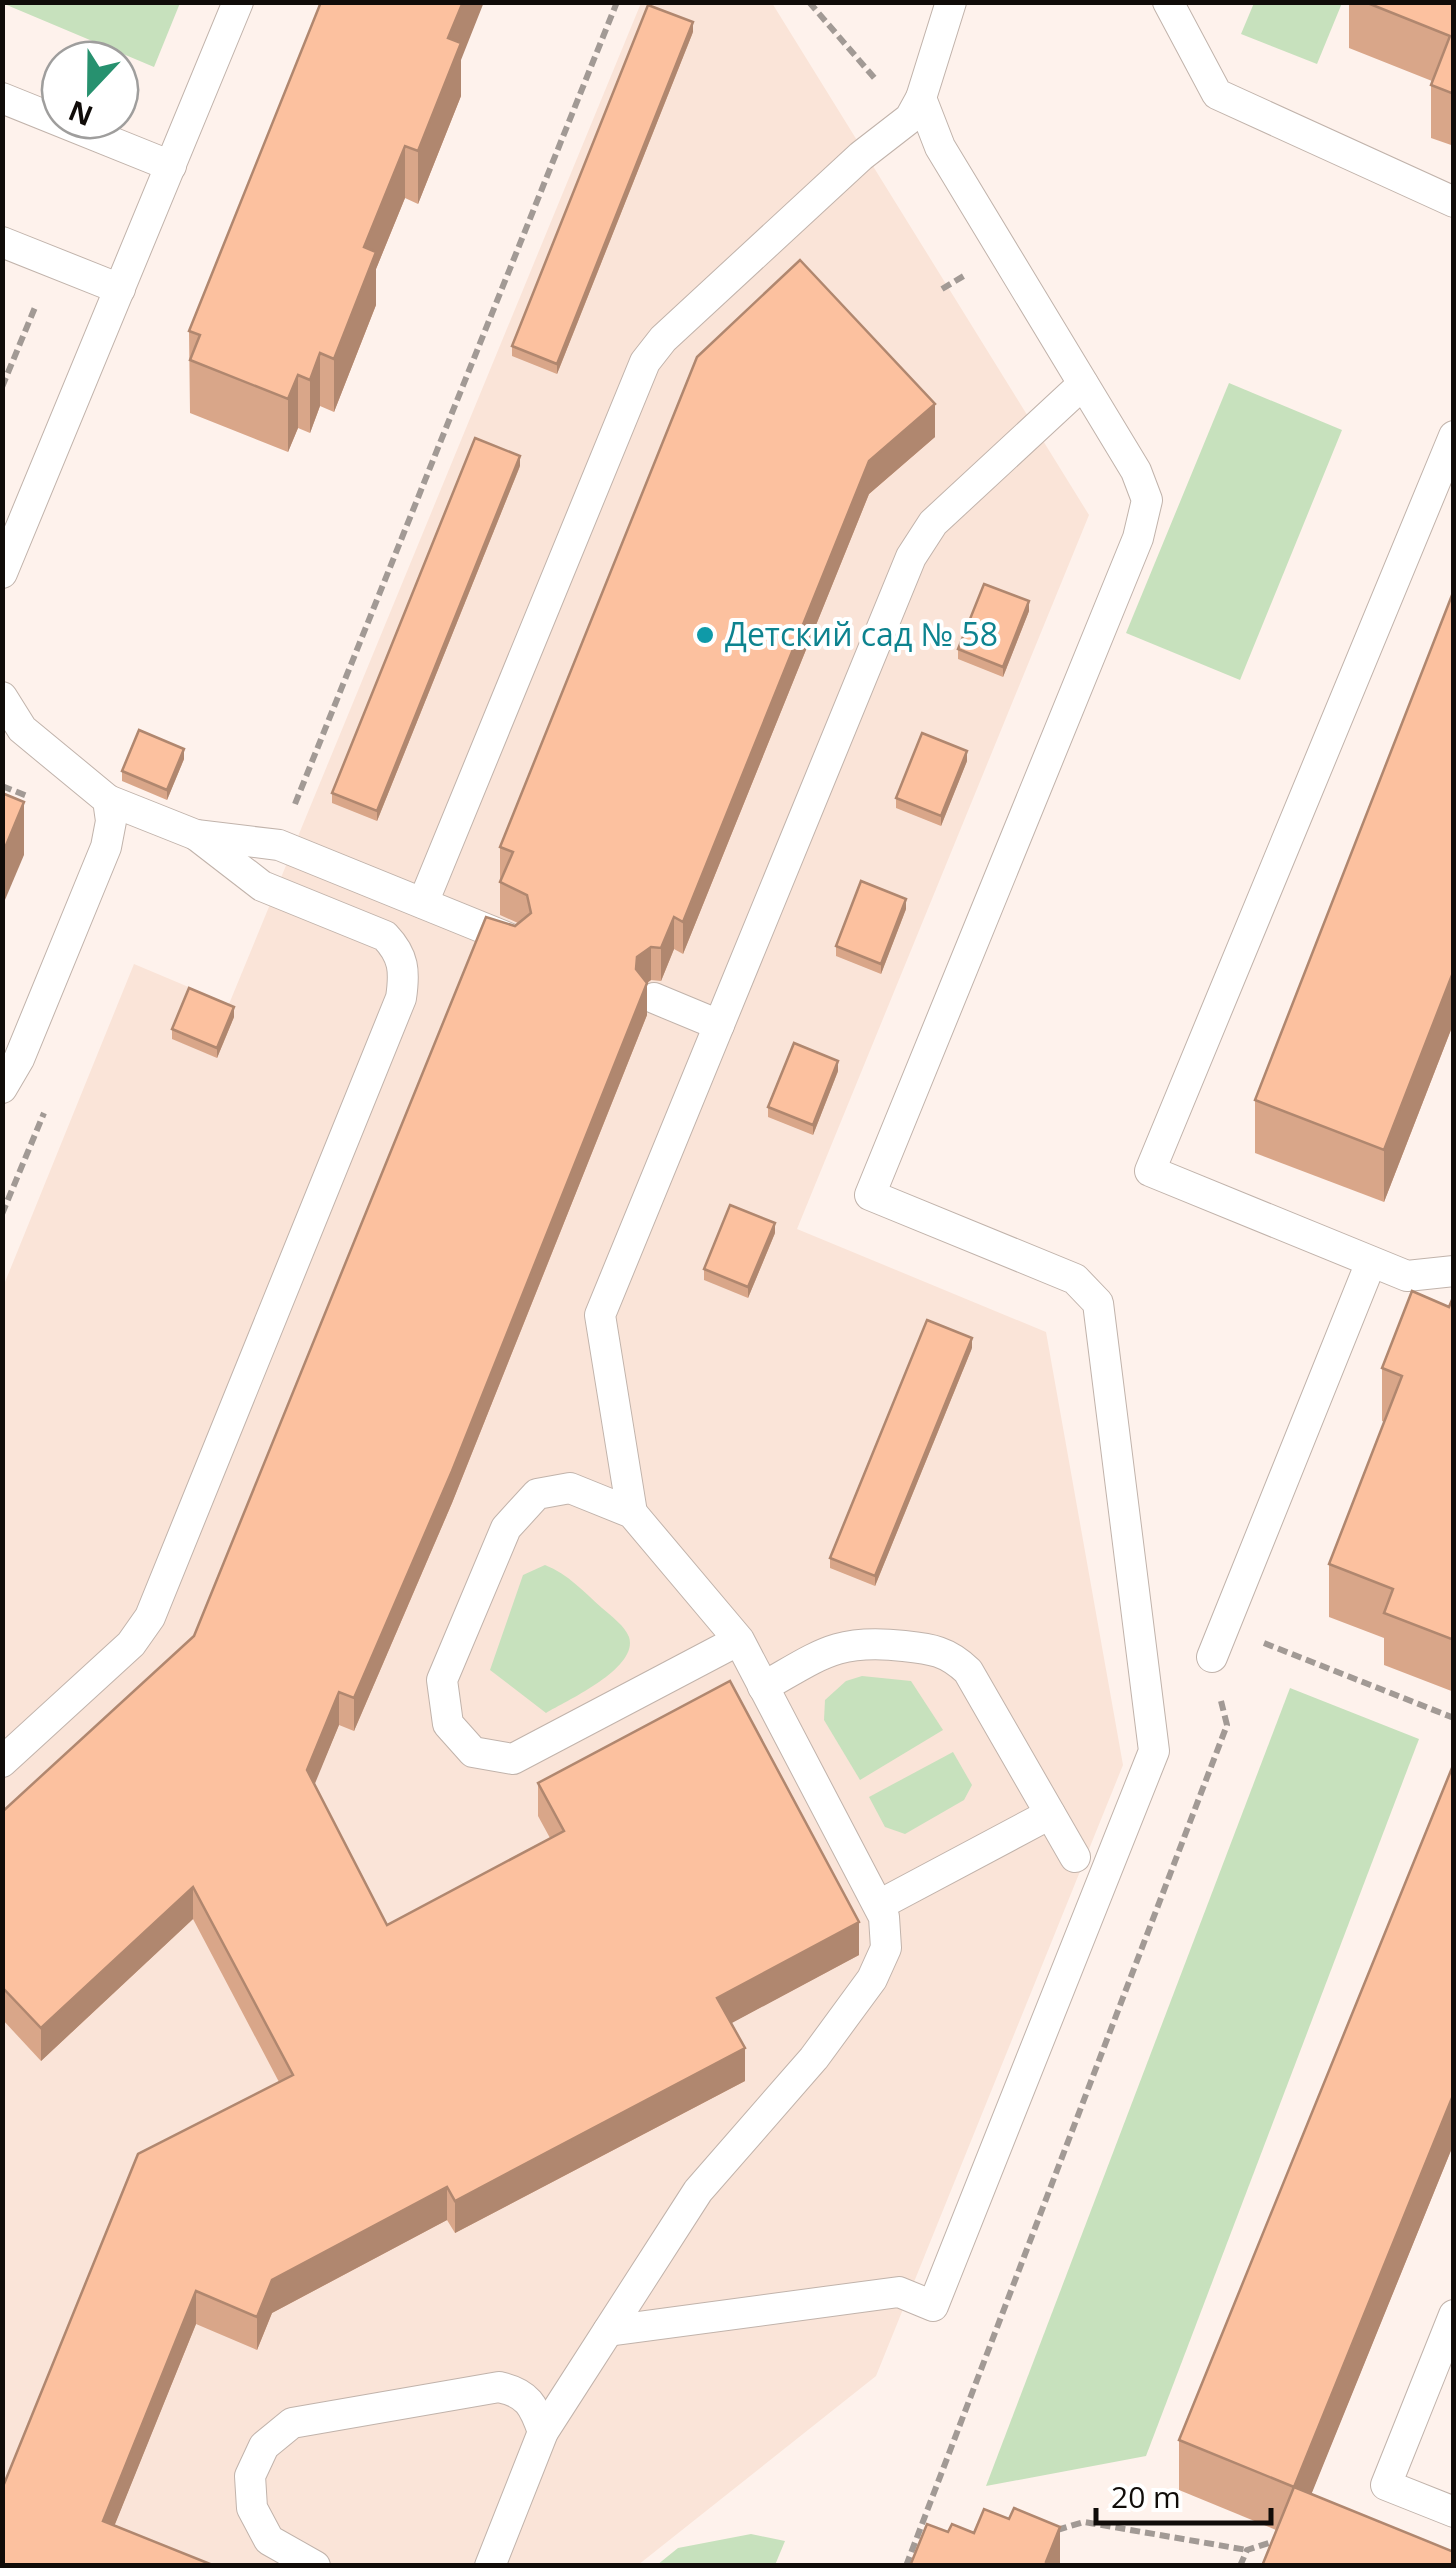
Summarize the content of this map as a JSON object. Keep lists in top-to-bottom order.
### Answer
{
  "places": ["Детский сад № 58"],
  "scale_bar": "20 m",
  "north": "bottom"
}
